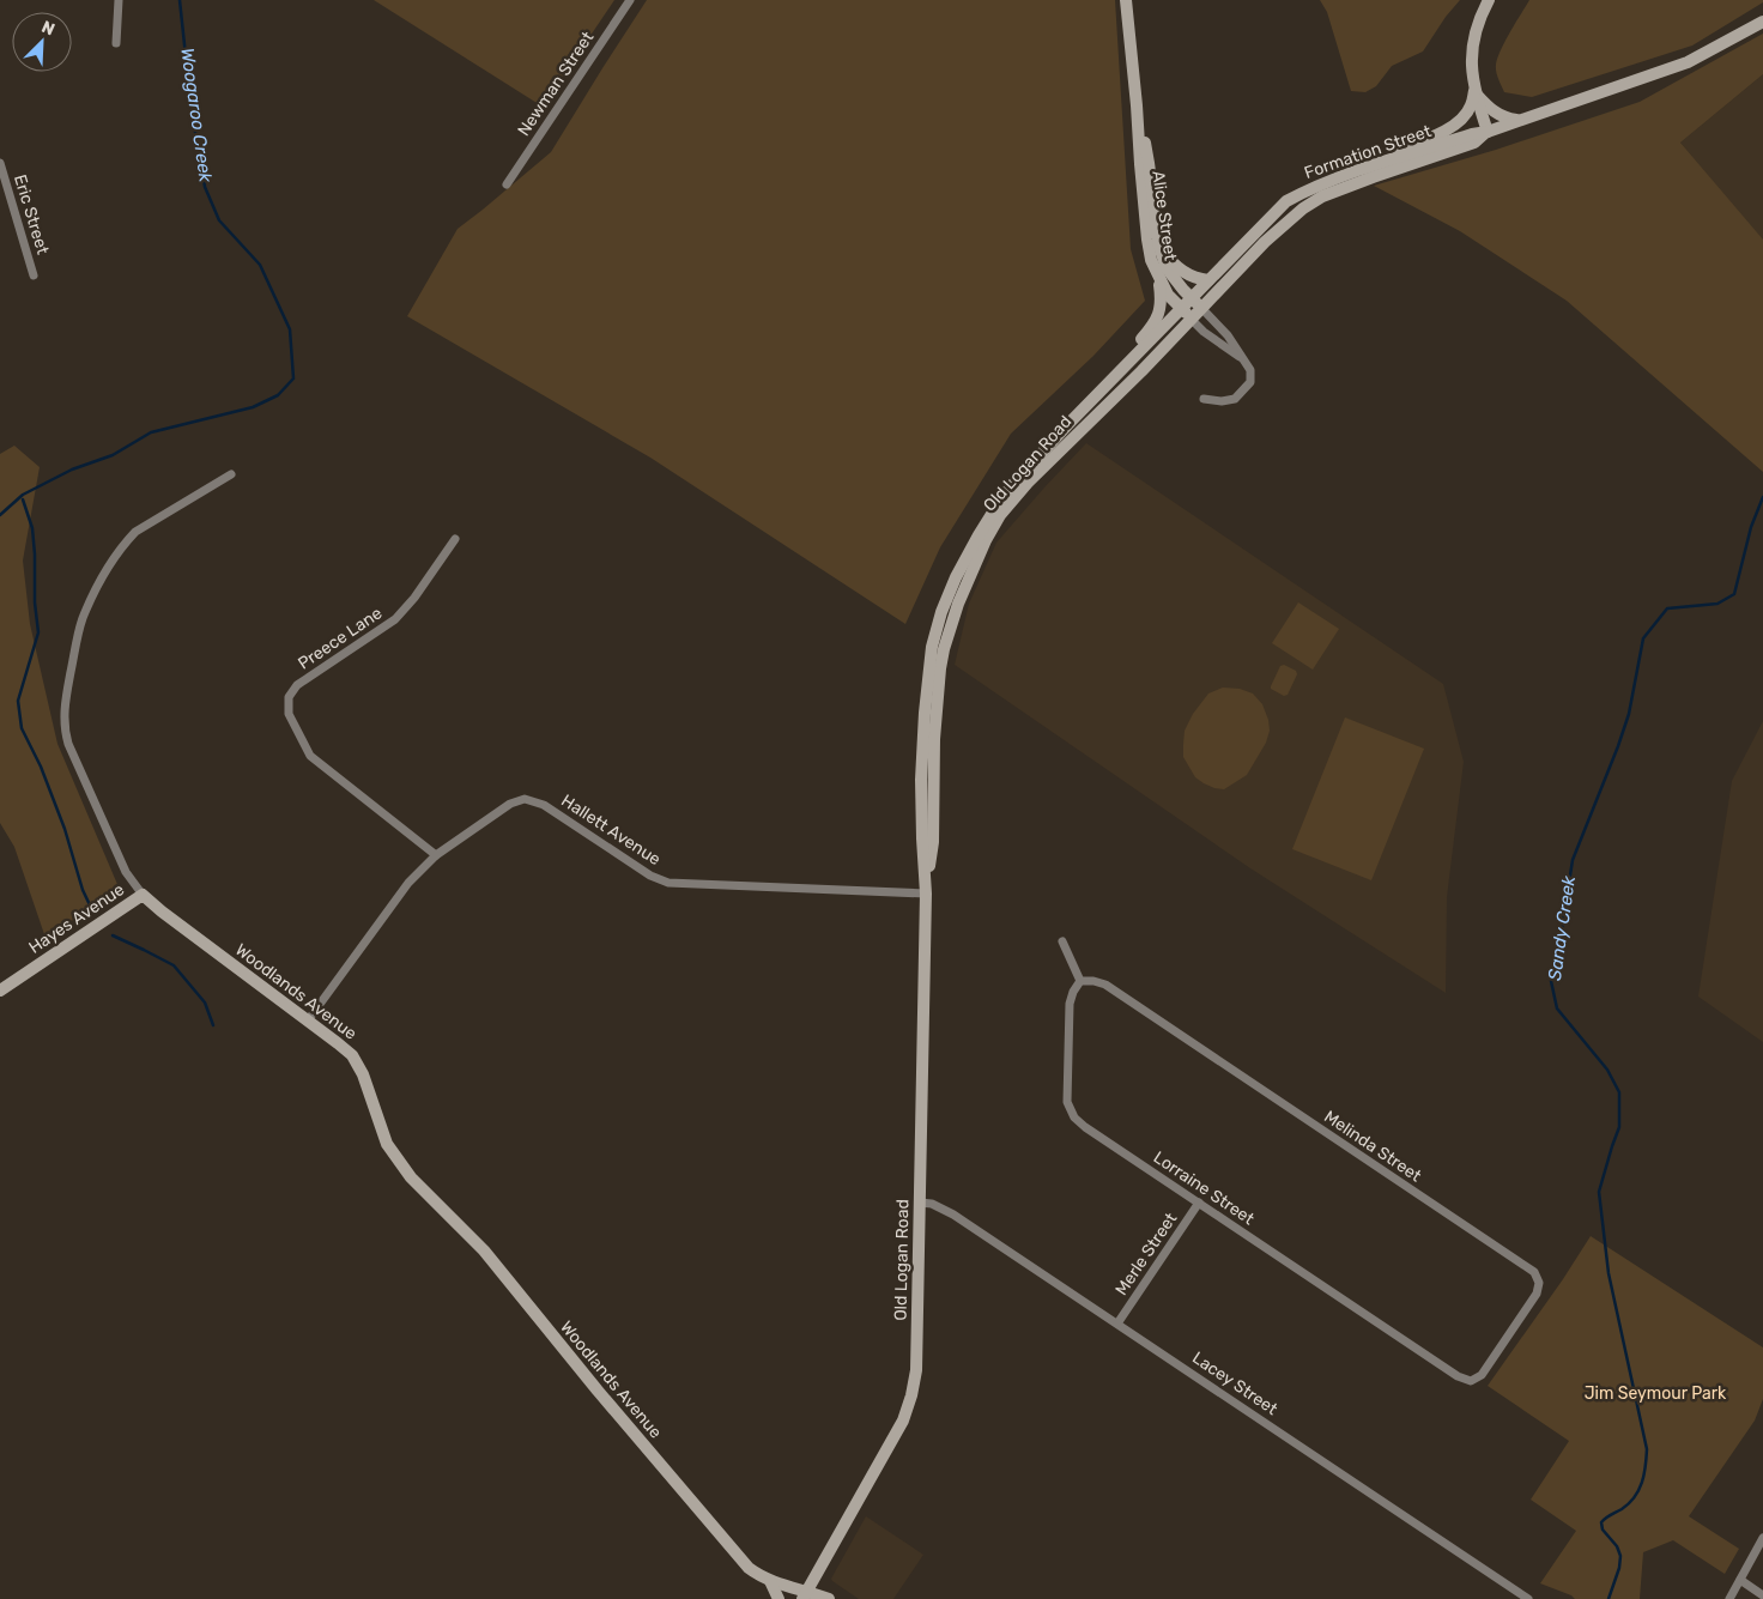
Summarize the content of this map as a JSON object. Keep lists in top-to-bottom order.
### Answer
{
  "streets": {
    "main road": [
      "Formation Street",
      "Alice Street",
      "Old Logan Road",
      "Hayes Avenue",
      "Woodlands Avenue"
    ],
    "street": [
      "Newman Street",
      "Eric Street",
      "Preece Lane",
      "Hallett Avenue",
      "Melinda Street",
      "Lorraine Street",
      "Merle Street",
      "Lacey Street"
    ]
  },
  "crossings": [
    ["Formation Street", "Alice Street"],
    ["Formation Street", "Old Logan Road"],
    ["Alice Street", "Old Logan Road"],
    ["Old Logan Road", "Hallett Avenue"],
    ["Old Logan Road", "Woodlands Avenue"],
    ["Old Logan Road", "Lacey Street"],
    ["Preece Lane", "Hallett Avenue"],
    ["Hallett Avenue", "Woodlands Avenue"],
    ["Hayes Avenue", "Woodlands Avenue"],
    ["Melinda Street", "Lorraine Street"],
    ["Lorraine Street", "Merle Street"],
    ["Merle Street", "Lacey Street"]
  ],
  "water": ["Woogaroo Creek", "Sandy Creek"],
  "parks": ["Jim Seymour Park"],
  "north": "top right"
}
